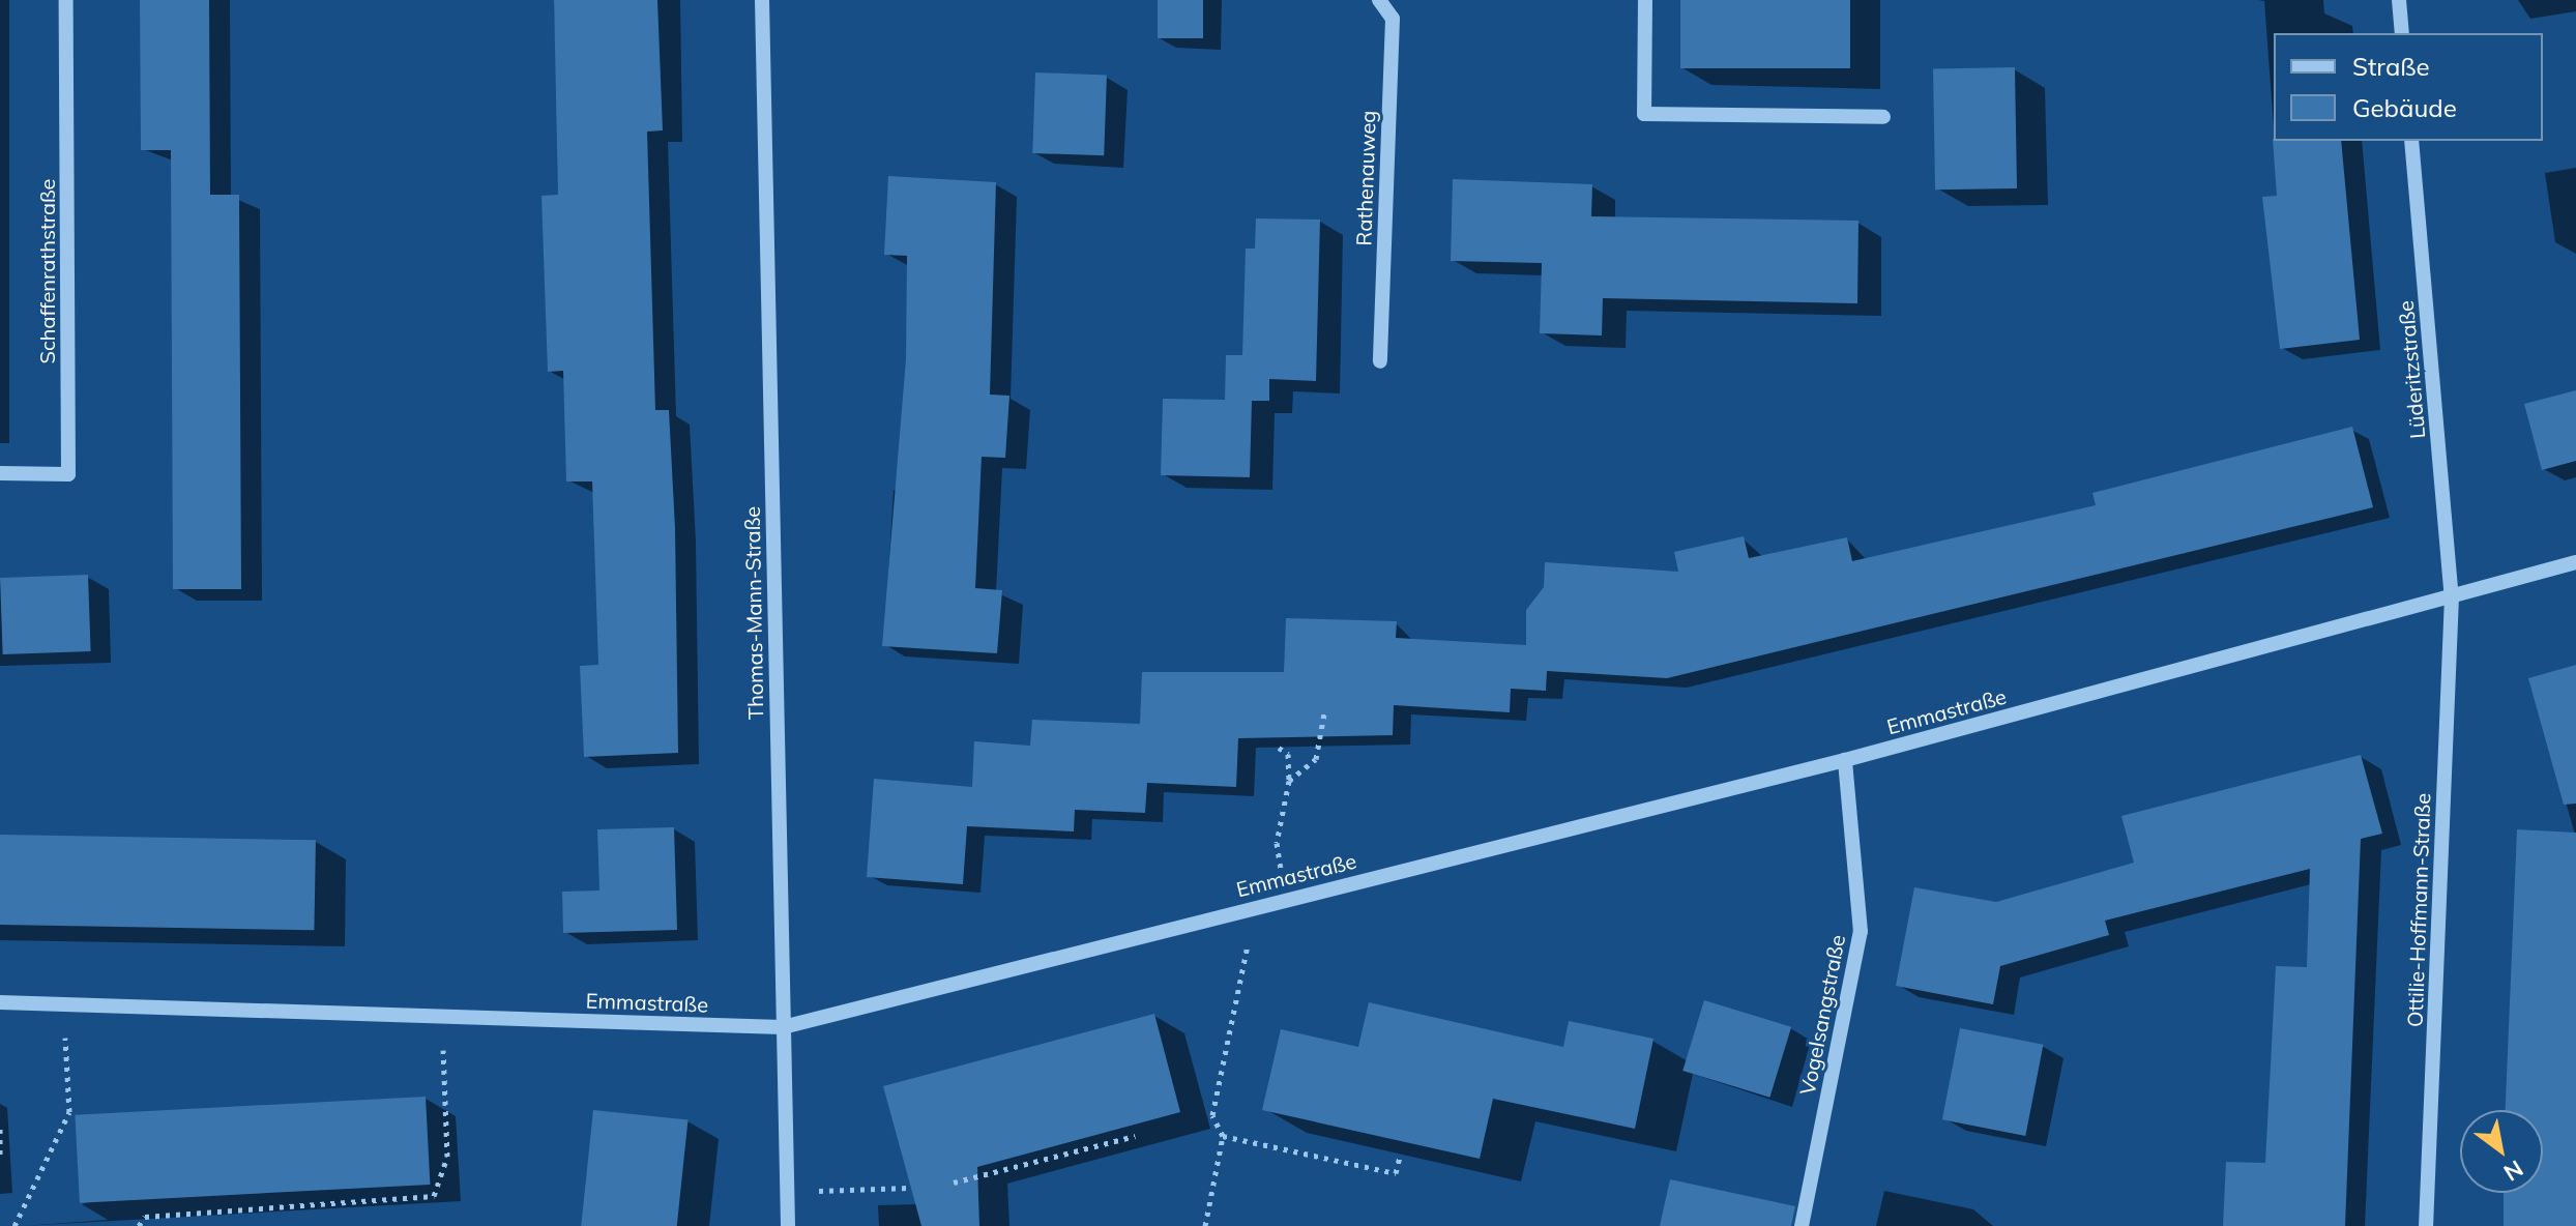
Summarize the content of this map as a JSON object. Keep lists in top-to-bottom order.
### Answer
{
  "streets": {
    "street": [
      "Rathenauweg",
      "Schaffenrathstraße",
      "Lüderitzstraße",
      "Thomas-Mann-Straße",
      "Emmastraße",
      "Ottilie-Hoffmann-Straße",
      "Vogelsangstraße"
    ]
  },
  "crossings": [
    ["Lüderitzstraße", "Emmastraße"],
    ["Lüderitzstraße", "Ottilie-Hoffmann-Straße"],
    ["Thomas-Mann-Straße", "Emmastraße"],
    ["Emmastraße", "Ottilie-Hoffmann-Straße"],
    ["Emmastraße", "Vogelsangstraße"]
  ],
  "legend": ["Straße", "Gebäude"],
  "north": "bottom right"
}
